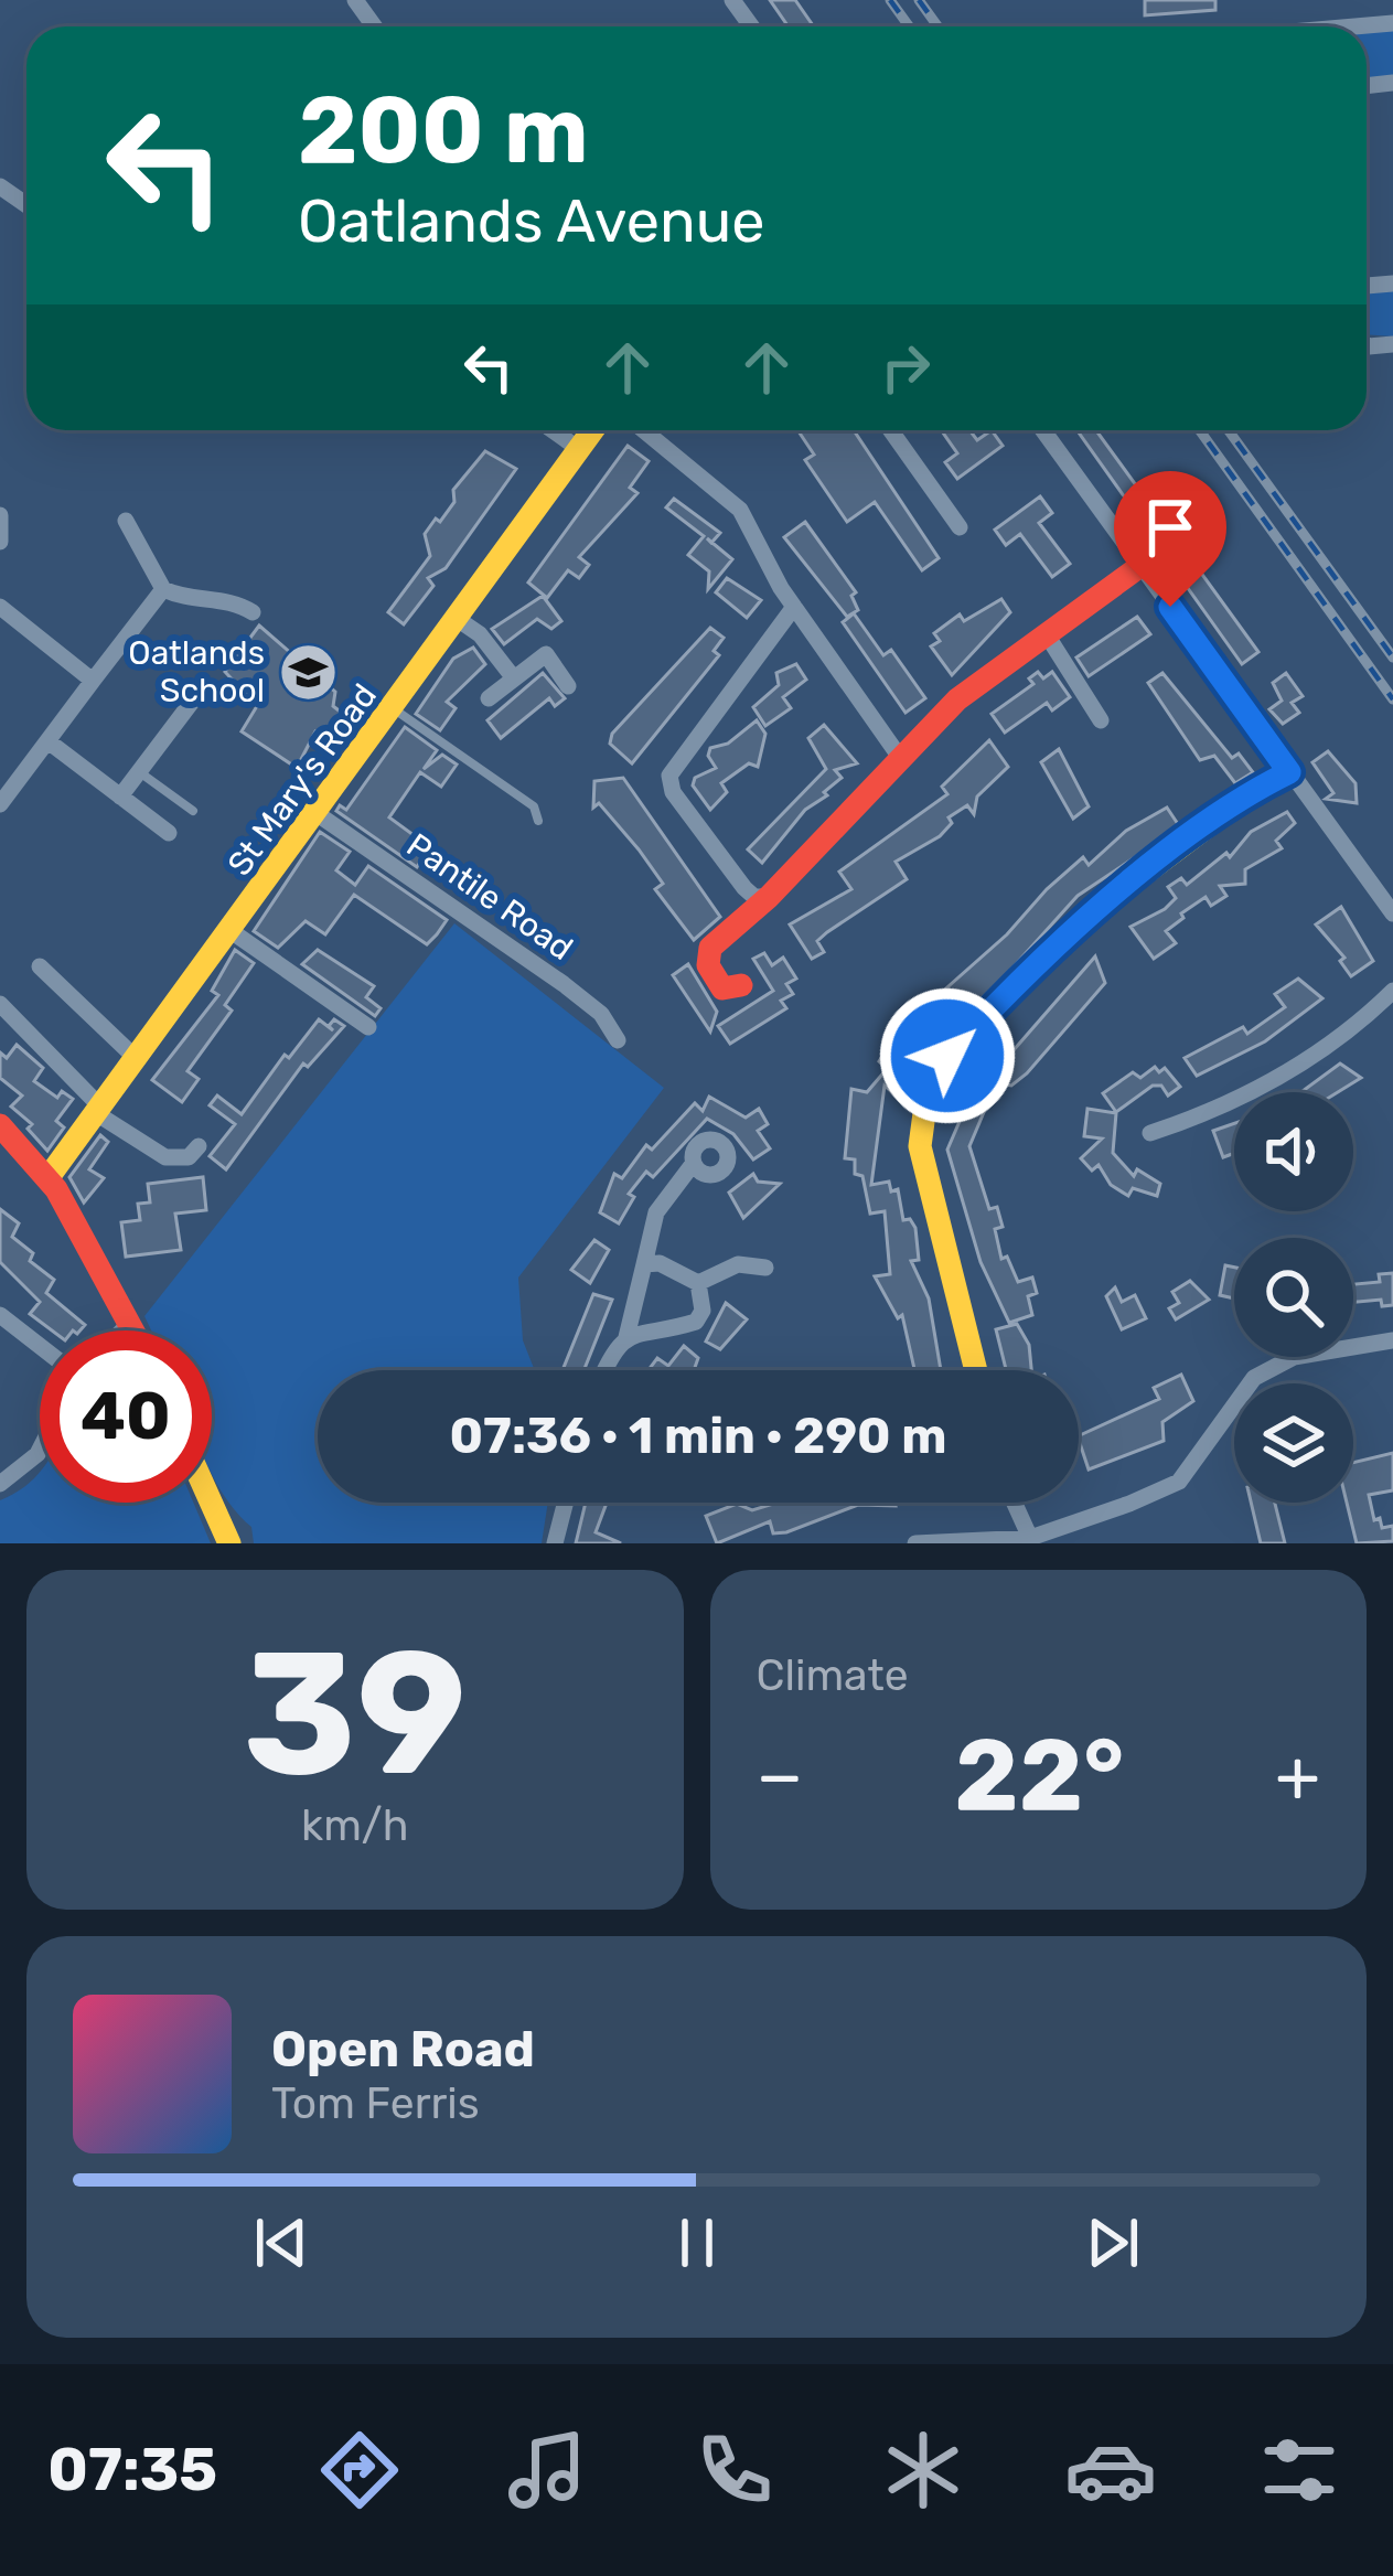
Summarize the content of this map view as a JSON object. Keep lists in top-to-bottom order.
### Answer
{
  "streets": {
    "street": ["St Mary's Road", "Pantile Road"]
  },
  "crossings": [
    ["St Mary's Road", "Pantile Road"]
  ],
  "places": {
    "school or university": ["Oatlands School"]
  },
  "page": {
    "turn": ["200 m", "Oatlands Avenue"],
    "limit": "40",
    "trip": "07:36 · 1 min · 290 m",
    "tile": [
      ["39", "km/h"],
      "Climate"
    ],
    "heat": ["−", "22°", "+"],
    "song": ["Open Road", "Tom Ferris"],
    "tabs": "07:35"
  }
}
